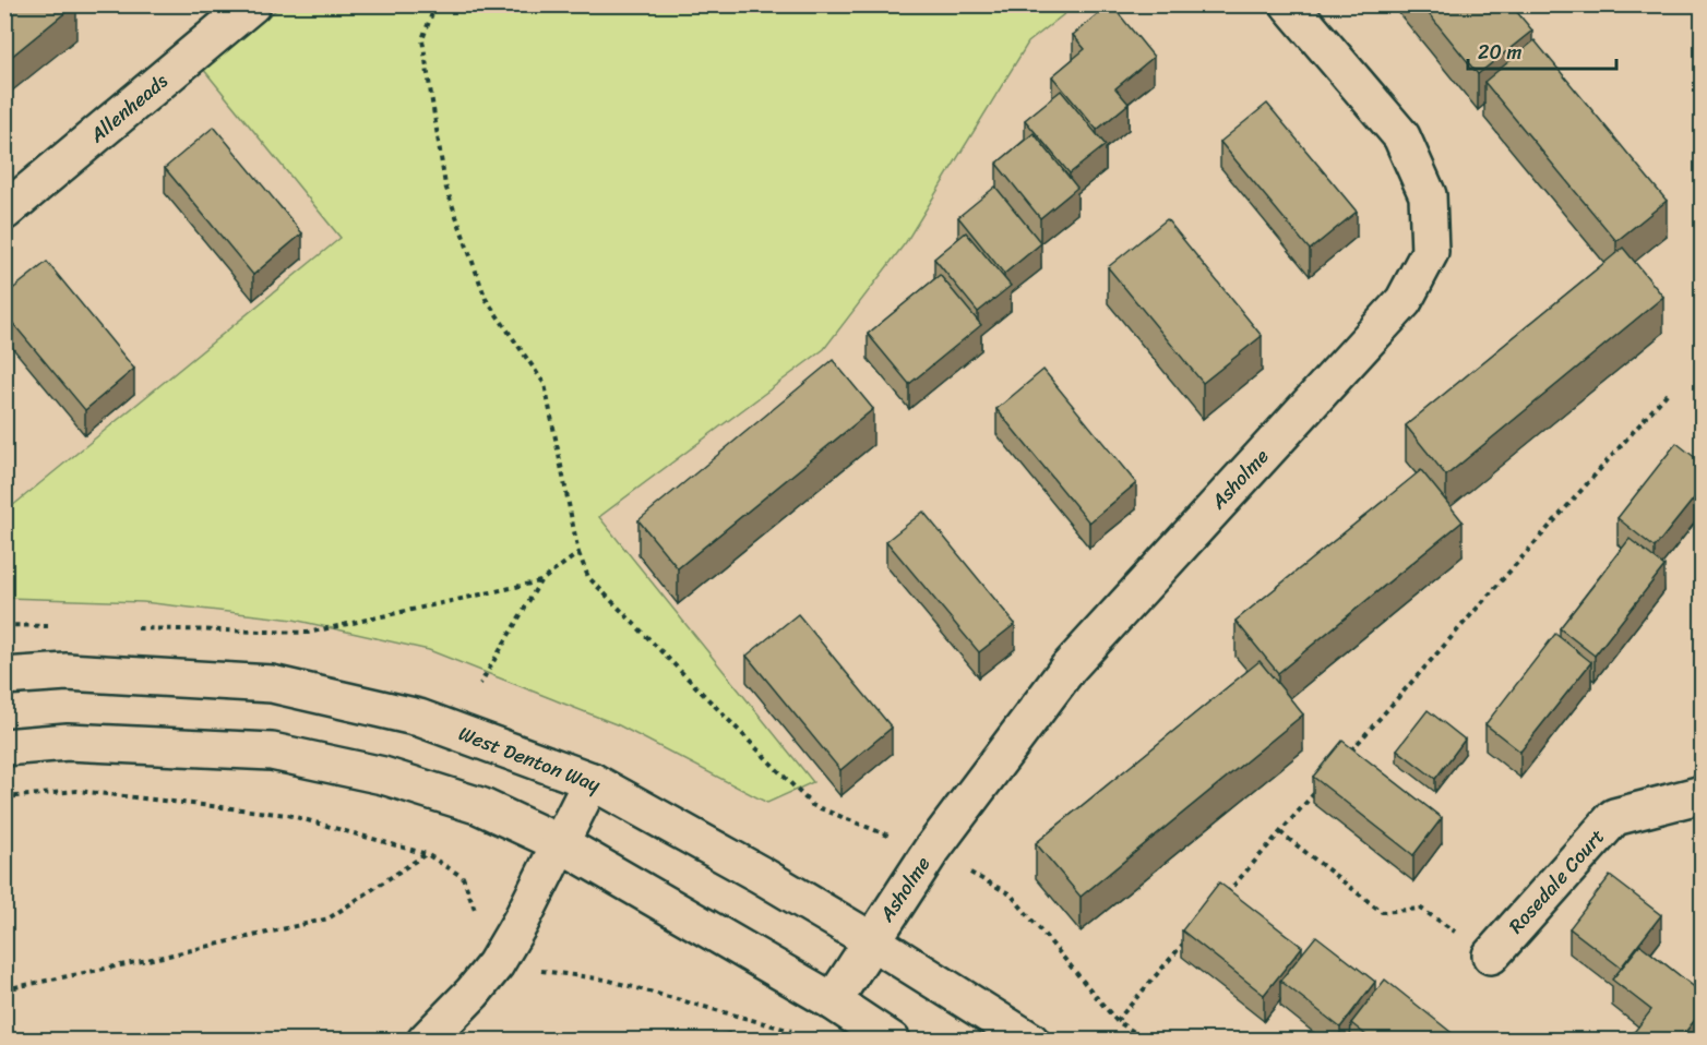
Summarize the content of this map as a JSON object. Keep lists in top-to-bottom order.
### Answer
{
  "streets": {
    "street": [
      "Allenheads",
      "Asholme",
      "West Denton Way",
      "Rosedale Court"
    ]
  },
  "crossings": [
    ["Asholme", "West Denton Way"]
  ],
  "scale_bar": "20 m"
}
